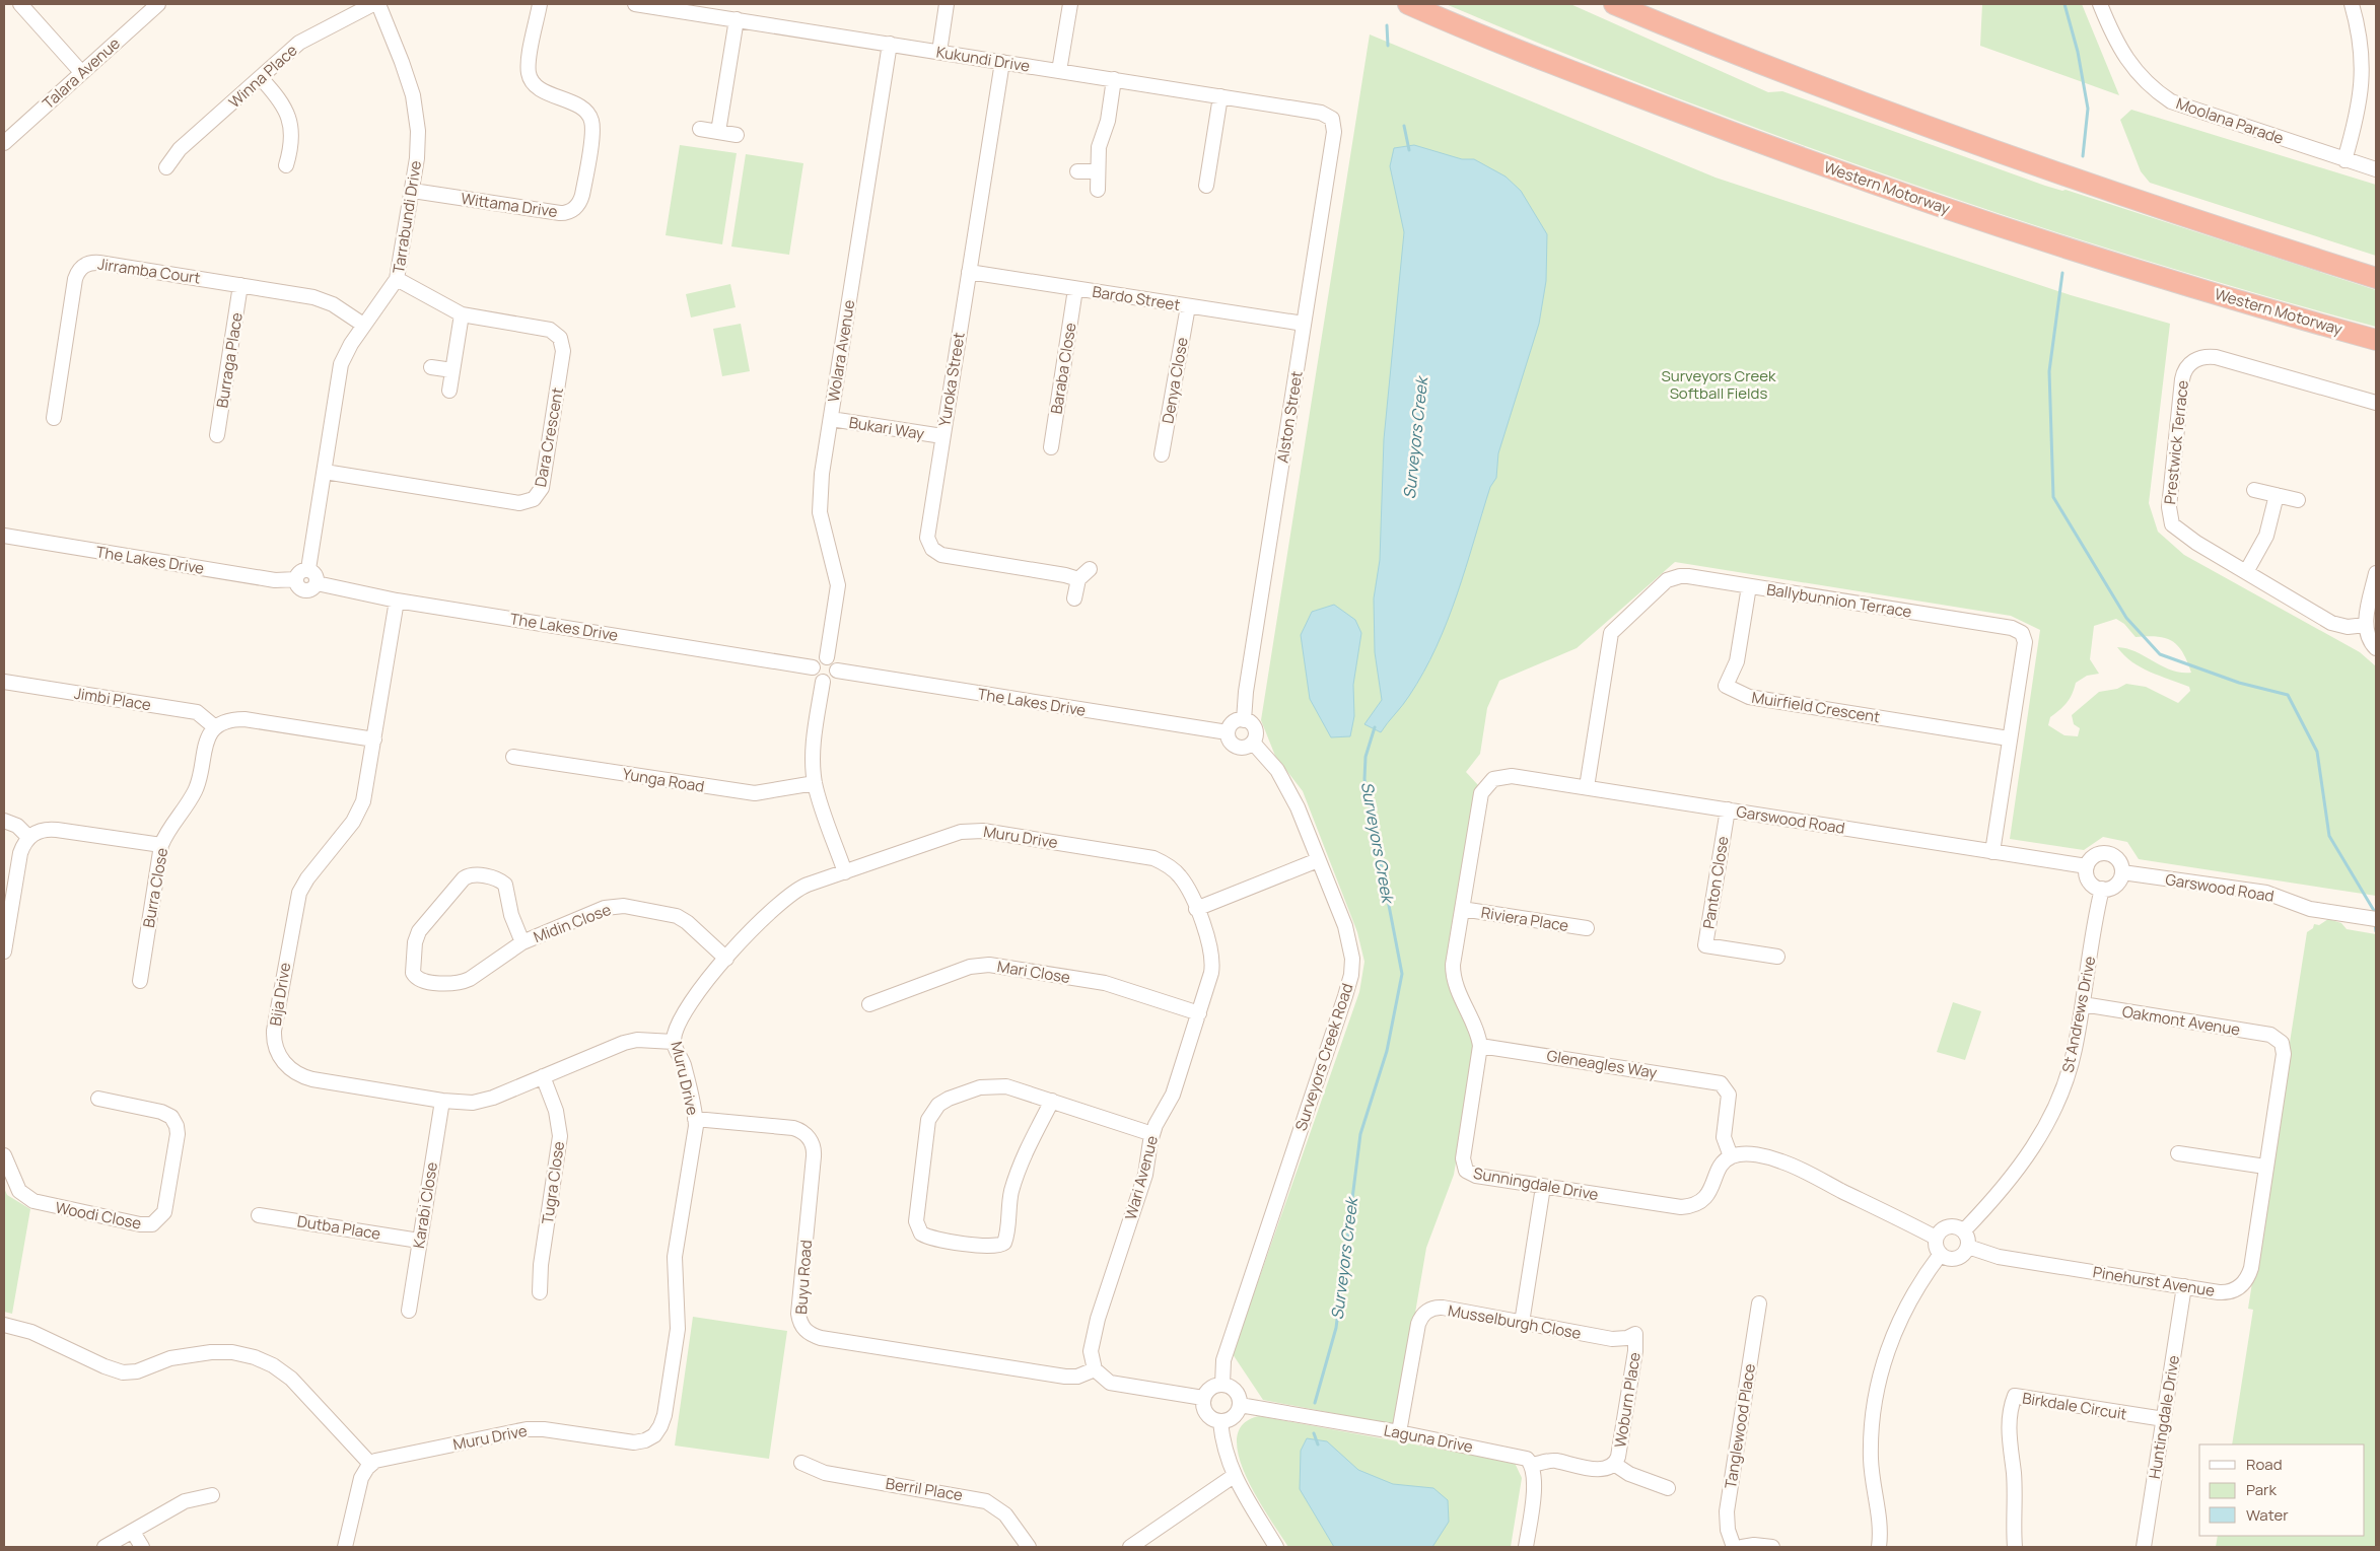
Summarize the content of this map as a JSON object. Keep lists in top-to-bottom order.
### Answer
{
  "streets": {
    "highway": ["Western Motorway"],
    "street": [
      "Kukundi Drive",
      "Talara Avenue",
      "Winna Place",
      "Moolana Parade",
      "Wittama Drive",
      "Tarrabundi Drive",
      "Jirramba Court",
      "Bardo Street",
      "Wolara Avenue",
      "Burraga Place",
      "Baraba Close",
      "Yuroka Street",
      "Denya Close",
      "Alston Street",
      "Bukari Way",
      "Dara Crescent",
      "Prestwick Terrace",
      "The Lakes Drive",
      "Ballybunnion Terrace",
      "Jimbi Place",
      "Muirfield Crescent",
      "Yunga Road",
      "Garswood Road",
      "Muru Drive",
      "Panton Close",
      "Burra Close",
      "Riviera Place",
      "Midin Close",
      "Mari Close",
      "Bija Drive",
      "St Andrews Drive",
      "Oakmont Avenue",
      "Surveyors Creek Road",
      "Gleneagles Way",
      "Wari Avenue",
      "Tugra Close",
      "Sunningdale Drive",
      "Karabi Close",
      "Woodi Close",
      "Dutba Place",
      "Buyu Road",
      "Pinehurst Avenue",
      "Musselburgh Close",
      "Woburn Place",
      "Birkdale Circuit",
      "Huntingdale Drive",
      "Tanglewood Place",
      "Laguna Drive",
      "Berril Place"
    ]
  },
  "crossings": [
    ["Kukundi Drive", "Wolara Avenue"],
    ["Kukundi Drive", "Yuroka Street"],
    ["Kukundi Drive", "Alston Street"],
    ["Wittama Drive", "Tarrabundi Drive"],
    ["Tarrabundi Drive", "Jirramba Court"],
    ["Tarrabundi Drive", "Dara Crescent"],
    ["Tarrabundi Drive", "The Lakes Drive"],
    ["Jirramba Court", "Burraga Place"],
    ["Bardo Street", "Baraba Close"],
    ["Bardo Street", "Yuroka Street"],
    ["Bardo Street", "Denya Close"],
    ["Bardo Street", "Alston Street"],
    ["Wolara Avenue", "Bukari Way"],
    ["Wolara Avenue", "The Lakes Drive"],
    ["Yuroka Street", "Bukari Way"],
    ["Alston Street", "The Lakes Drive"],
    ["Alston Street", "Surveyors Creek Road"],
    ["The Lakes Drive", "Bija Drive"],
    ["The Lakes Drive", "Surveyors Creek Road"],
    ["Ballybunnion Terrace", "Muirfield Crescent"],
    ["Ballybunnion Terrace", "Garswood Road"],
    ["Jimbi Place", "Burra Close"],
    ["Garswood Road", "Panton Close"],
    ["Garswood Road", "St Andrews Drive"],
    ["Garswood Road", "Sunningdale Drive"],
    ["Muru Drive", "Midin Close"],
    ["Muru Drive", "Bija Drive"],
    ["Muru Drive", "Wari Avenue"],
    ["Muru Drive", "Buyu Road"],
    ["Riviera Place", "Sunningdale Drive"],
    ["Mari Close", "Wari Avenue"],
    ["Bija Drive", "Tugra Close"],
    ["Bija Drive", "Karabi Close"],
    ["St Andrews Drive", "Oakmont Avenue"],
    ["St Andrews Drive", "Pinehurst Avenue"],
    ["Oakmont Avenue", "Pinehurst Avenue"],
    ["Surveyors Creek Road", "Laguna Drive"],
    ["Gleneagles Way", "Sunningdale Drive"],
    ["Wari Avenue", "Buyu Road"],
    ["Karabi Close", "Dutba Place"],
    ["Pinehurst Avenue", "Huntingdale Drive"],
    ["Musselburgh Close", "Woburn Place"],
    ["Musselburgh Close", "Laguna Drive"],
    ["Woburn Place", "Laguna Drive"],
    ["Birkdale Circuit", "Huntingdale Drive"]
  ],
  "water": ["Surveyors Creek"],
  "parks": ["Surveyors Creek Softball Fields"],
  "legend": ["Road", "Park", "Water"]
}
